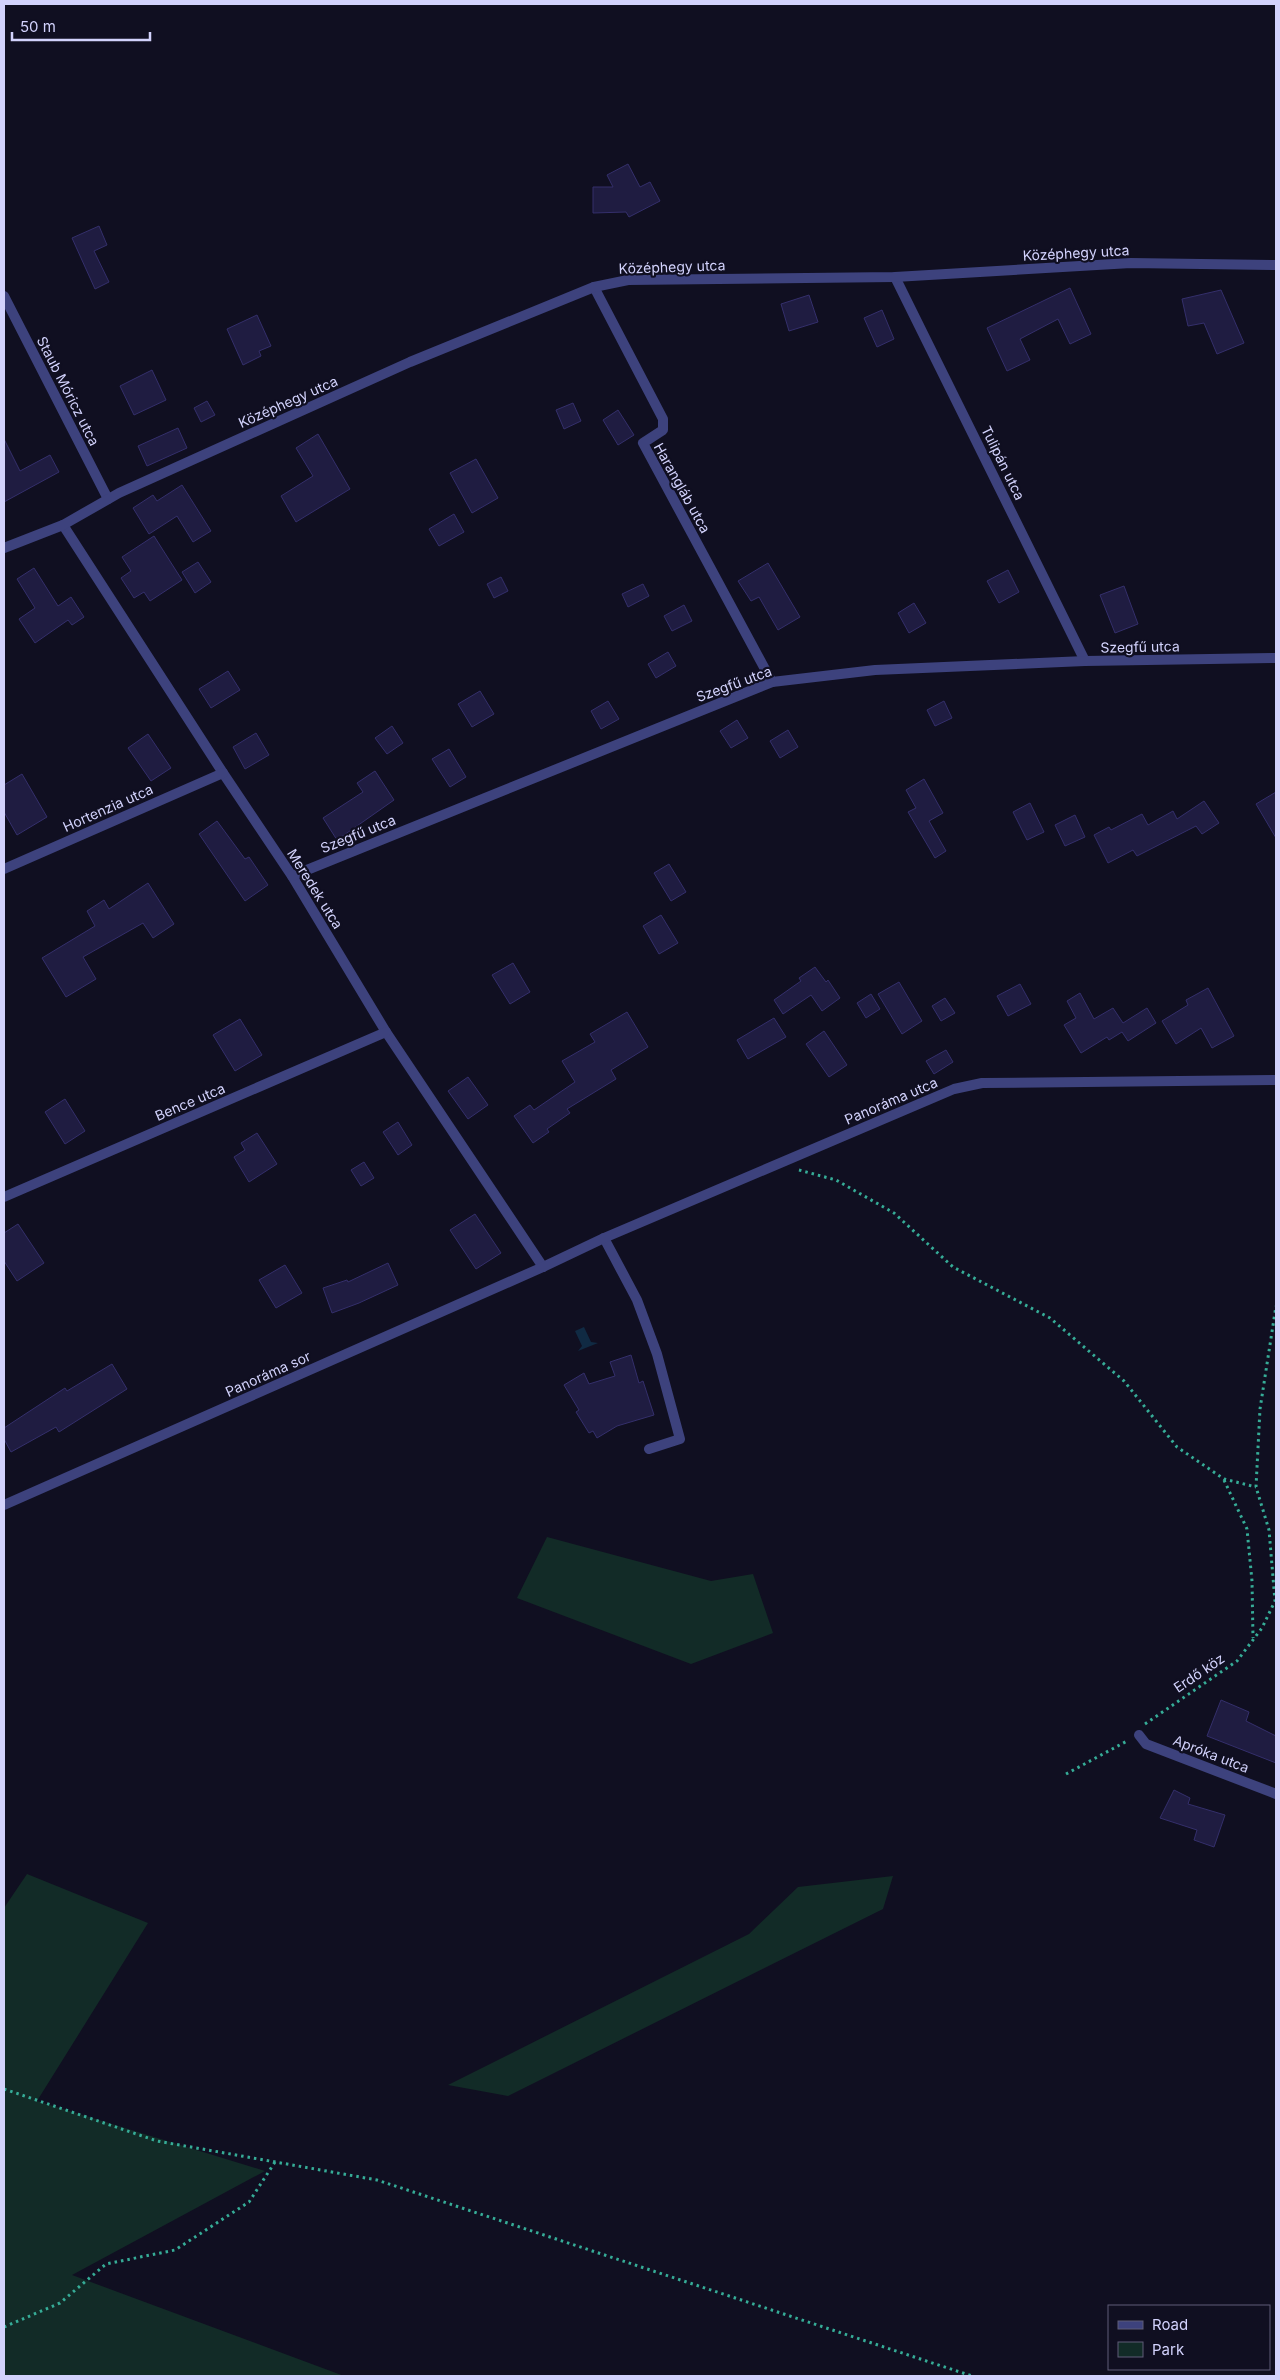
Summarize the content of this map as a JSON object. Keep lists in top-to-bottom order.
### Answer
{
  "streets": {
    "street": [
      "Középhegy utca",
      "Staub Móricz utca",
      "Tulipán utca",
      "Harangláb utca",
      "Szegfű utca",
      "Hortenzia utca",
      "Meredek utca",
      "Panoráma utca",
      "Bence utca",
      "Panoráma sor",
      "Apróka utca"
    ],
    "path": ["Erdő köz"]
  },
  "crossings": [
    ["Középhegy utca", "Staub Móricz utca"],
    ["Középhegy utca", "Tulipán utca"],
    ["Középhegy utca", "Harangláb utca"],
    ["Középhegy utca", "Meredek utca"],
    ["Tulipán utca", "Szegfű utca"],
    ["Harangláb utca", "Szegfű utca"],
    ["Szegfű utca", "Meredek utca"],
    ["Hortenzia utca", "Meredek utca"],
    ["Meredek utca", "Panoráma utca"],
    ["Meredek utca", "Bence utca"],
    ["Meredek utca", "Panoráma sor"],
    ["Panoráma utca", "Panoráma sor"],
    ["Erdő köz", "Apróka utca"]
  ],
  "legend": ["Road", "Park"],
  "scale_bar": "50 m"
}
